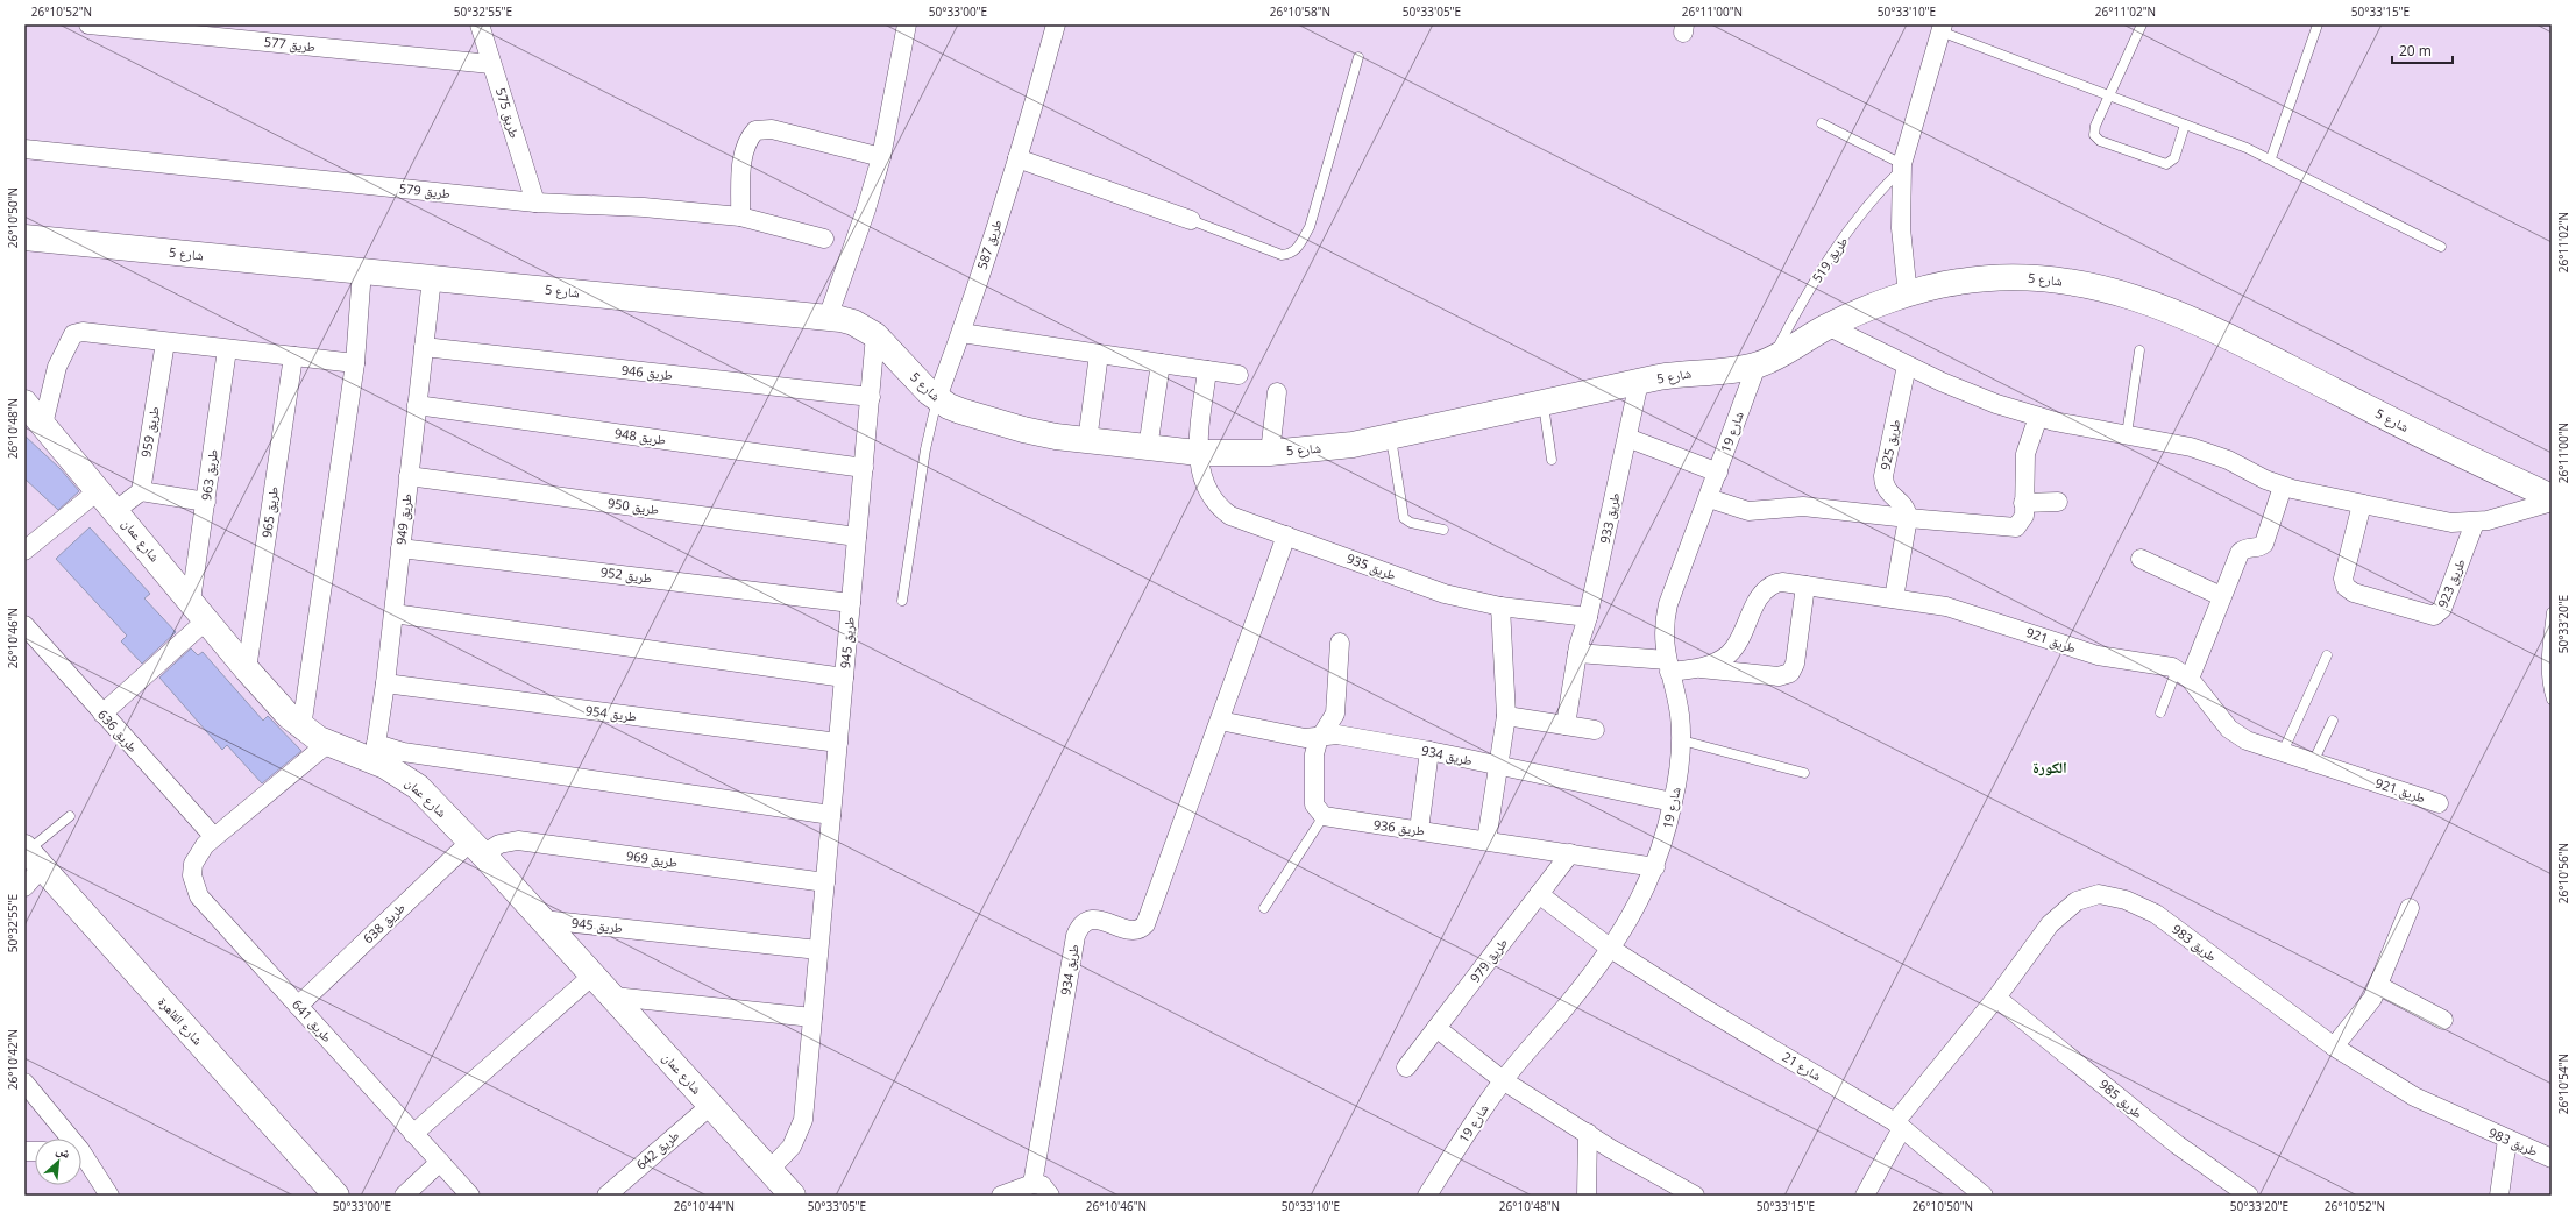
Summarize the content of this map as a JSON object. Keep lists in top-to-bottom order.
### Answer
{
  "streets": {
    "street": [
      "طريق 577",
      "طريق 575",
      "طريق 579",
      "طريق 587",
      "شارع 5",
      "طريق 946",
      "طريق 959",
      "شارع 19",
      "طريق 948",
      "طريق 925",
      "طريق 963",
      "طريق 950",
      "طريق 965",
      "طريق 933",
      "طريق 949",
      "شارع عمان",
      "طريق 935",
      "طريق 952",
      "طريق 923",
      "طريق 921",
      "طريق 945",
      "طريق 954",
      "طريق 636",
      "طريق 934",
      "طريق 936",
      "طريق 969",
      "طريق 638",
      "طريق 983",
      "طريق 979",
      "شارع القاهرة",
      "طريق 641",
      "شارع 21",
      "طريق 985",
      "طريق 642"
    ],
    "lane": ["طريق 519"]
  },
  "crossings": [
    ["طريق 577", "طريق 575"],
    ["طريق 575", "طريق 579"],
    ["طريق 587", "شارع 5"],
    ["شارع 5", "طريق 519"],
    ["شارع 5", "شارع 19"],
    ["شارع 5", "طريق 933"],
    ["شارع 5", "طريق 949"],
    ["شارع 5", "طريق 935"],
    ["شارع 5", "طريق 945"],
    ["طريق 519", "شارع 19"],
    ["طريق 946", "طريق 949"],
    ["طريق 946", "طريق 945"],
    ["شارع 19", "طريق 921"],
    ["شارع 19", "طريق 934"],
    ["شارع 19", "طريق 936"],
    ["شارع 19", "شارع 21"],
    ["طريق 948", "طريق 949"],
    ["طريق 948", "طريق 945"],
    ["طريق 963", "شارع عمان"],
    ["طريق 950", "طريق 949"],
    ["طريق 950", "طريق 945"],
    ["طريق 965", "شارع عمان"],
    ["طريق 933", "طريق 935"],
    ["طريق 949", "شارع عمان"],
    ["طريق 949", "طريق 952"],
    ["طريق 949", "طريق 954"],
    ["شارع عمان", "طريق 945"],
    ["شارع عمان", "طريق 969"],
    ["شارع عمان", "طريق 638"],
    ["شارع عمان", "طريق 641"],
    ["شارع عمان", "طريق 642"],
    ["طريق 935", "طريق 934"],
    ["طريق 952", "طريق 945"],
    ["طريق 945", "طريق 954"],
    ["طريق 945", "طريق 969"],
    ["طريق 636", "طريق 641"],
    ["طريق 936", "طريق 979"],
    ["طريق 969", "طريق 638"],
    ["طريق 638", "طريق 641"],
    ["طريق 983", "شارع 21"],
    ["طريق 983", "طريق 985"],
    ["طريق 979", "شارع 21"]
  ],
  "districts": ["الكورة"],
  "scale_bar": "20 m",
  "north": "top right",
  "coordinates": [
    "26°10'52\"N",
    "50°32'55\"E",
    "50°33'00\"E",
    "26°10'58\"N",
    "50°33'05\"E",
    "26°11'00\"N",
    "50°33'10\"E",
    "26°11'02\"N",
    "50°33'15\"E",
    "26°10'50\"N",
    "26°10'48\"N",
    "50°33'20\"E",
    "26°10'46\"N",
    "26°10'56\"N",
    "26°10'42\"N",
    "26°10'54\"N",
    "26°10'44\"N"
  ]
}
